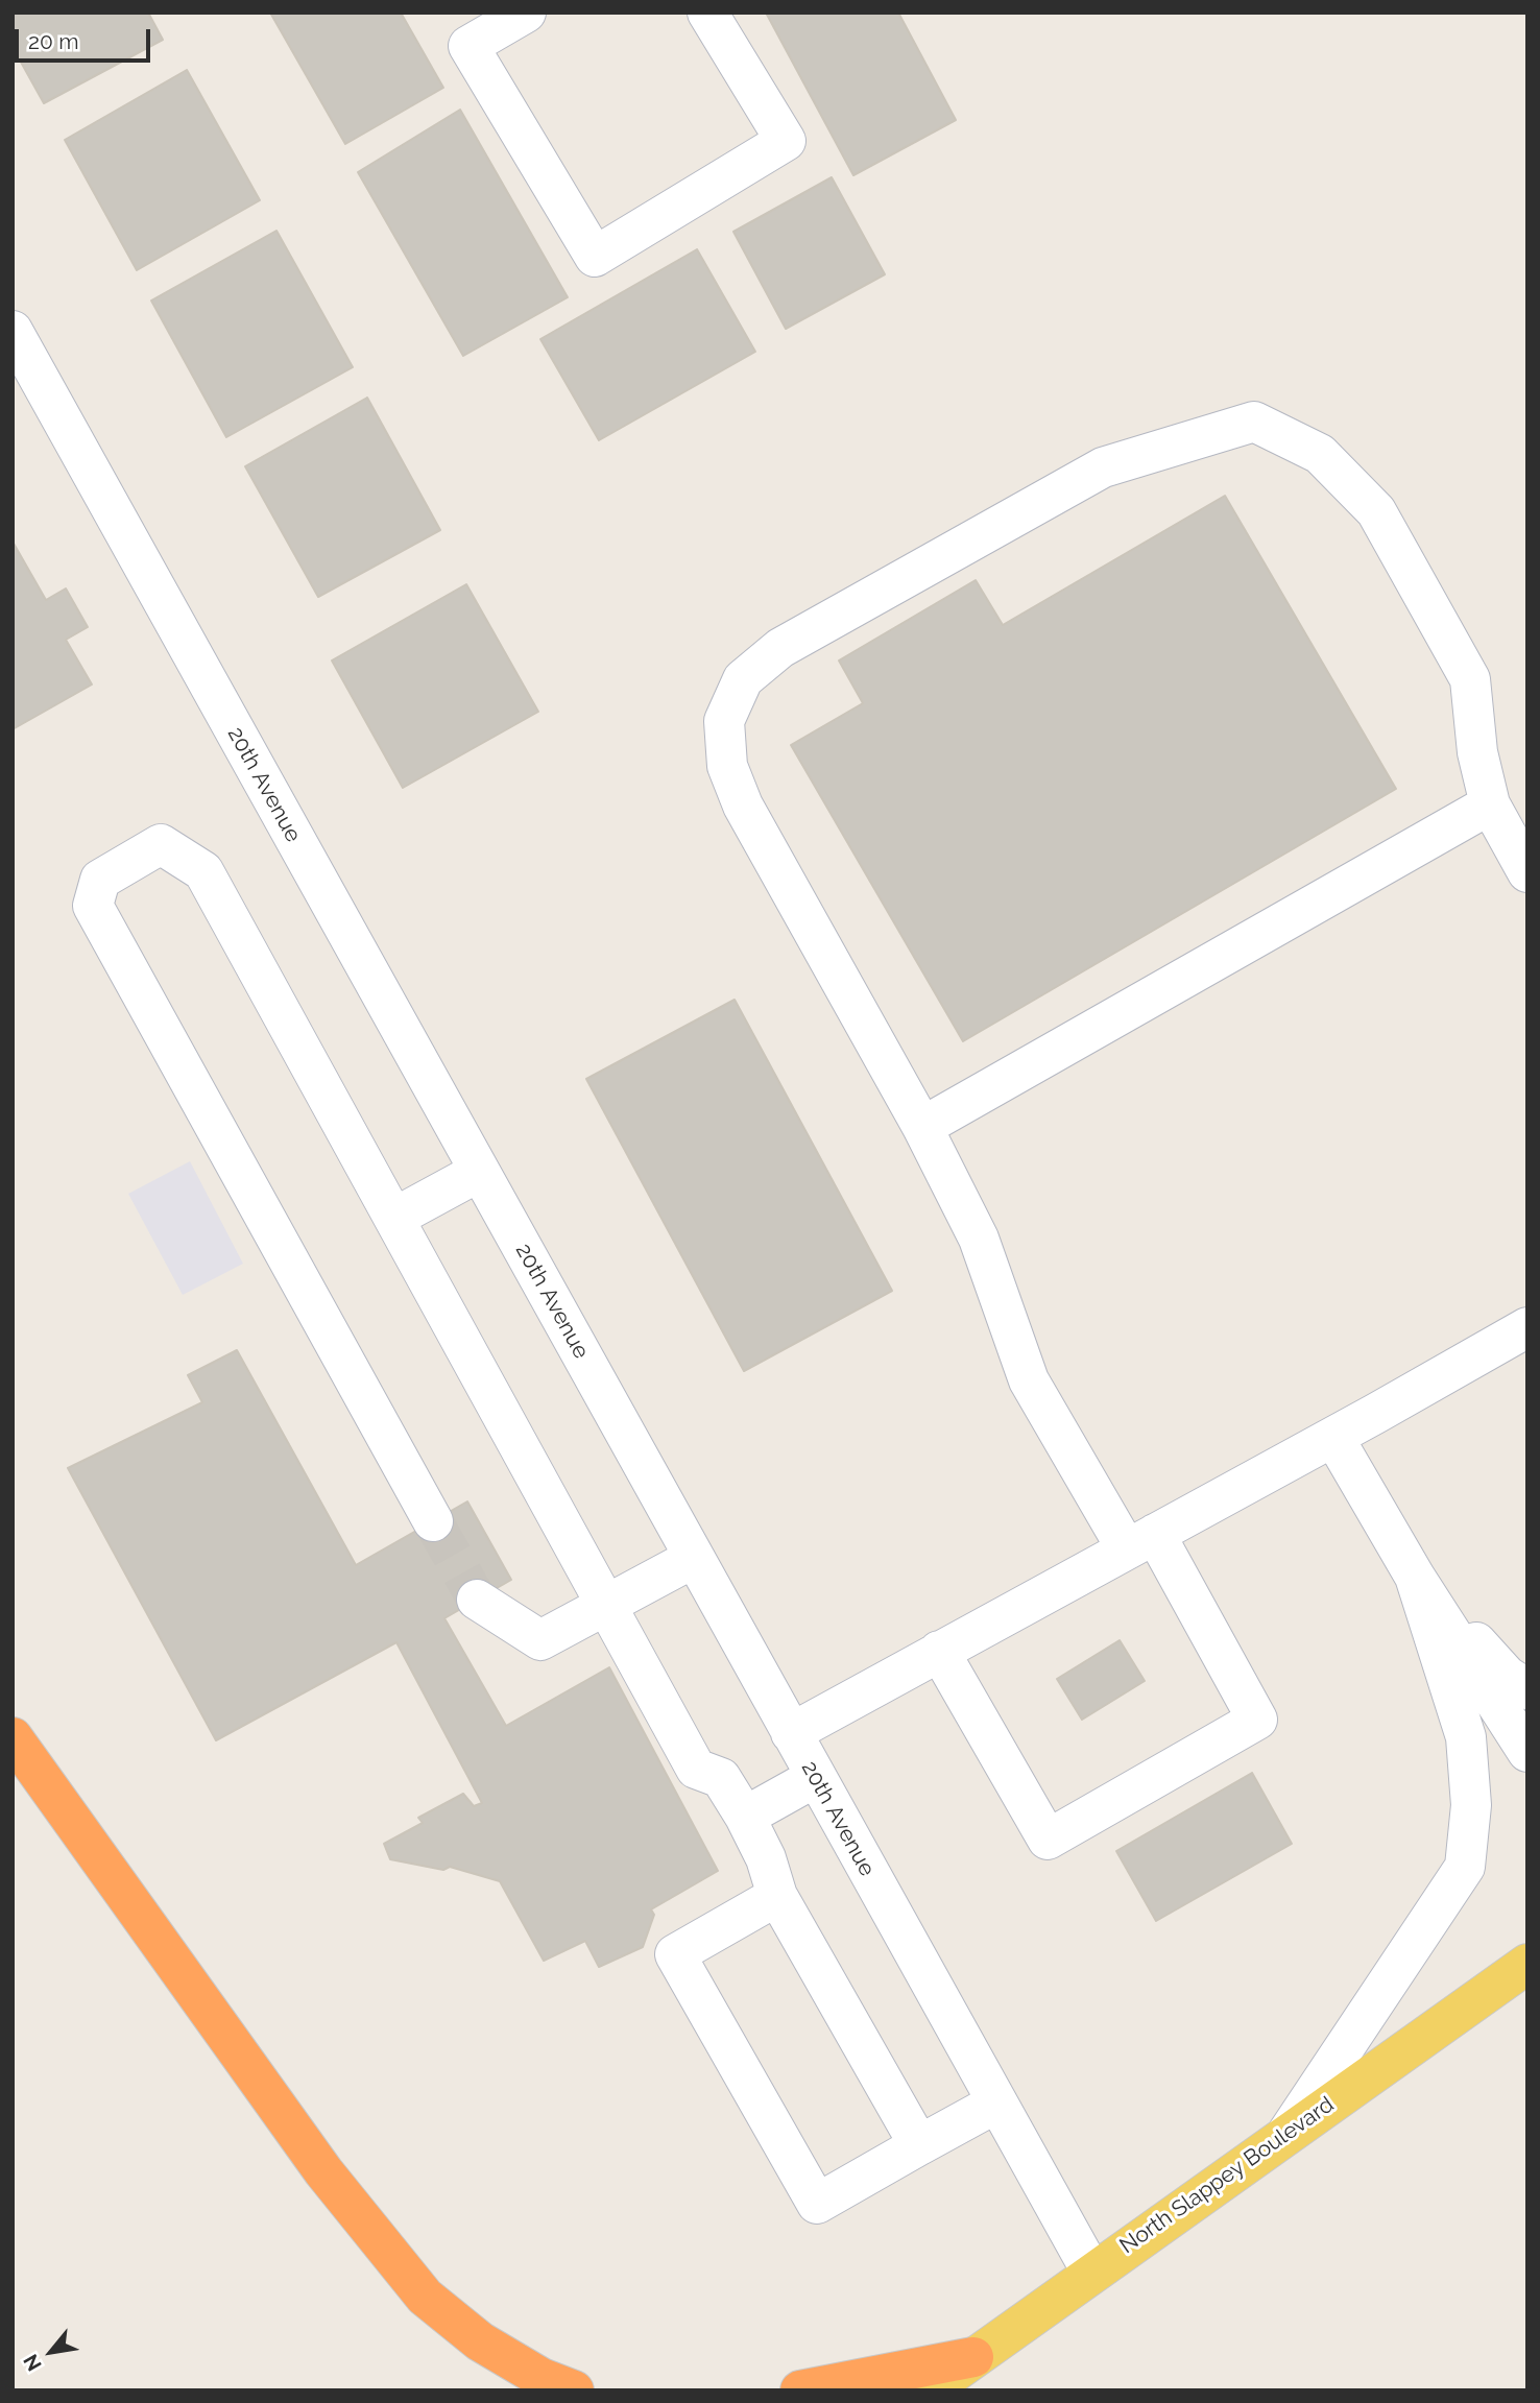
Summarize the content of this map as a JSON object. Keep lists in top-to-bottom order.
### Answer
{
  "streets": {
    "main road": ["North Slappey Boulevard"],
    "street": ["20th Avenue"]
  },
  "crossings": [
    ["20th Avenue", "North Slappey Boulevard"]
  ],
  "scale_bar": "20 m",
  "north": "bottom left"
}
